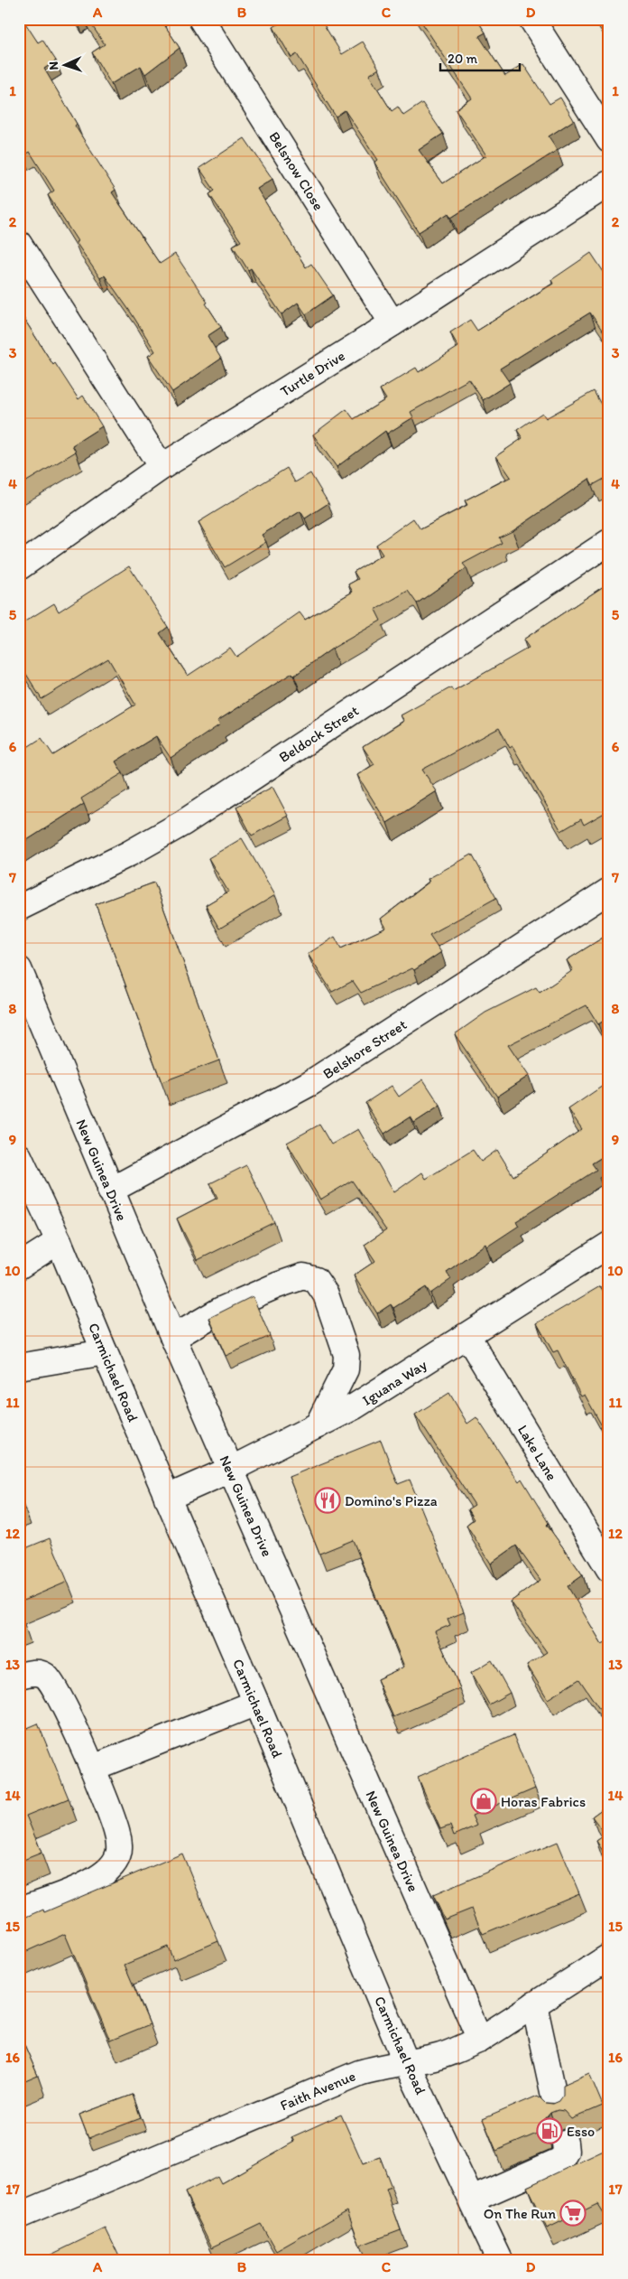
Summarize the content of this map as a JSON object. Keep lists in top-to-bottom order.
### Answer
{
  "streets": {
    "street": [
      "Belsnow Close",
      "Turtle Drive",
      "Beldock Street",
      "Belshore Street",
      "New Guinea Drive",
      "Carmichael Road",
      "Iguana Way",
      "Lake Lane",
      "Faith Avenue"
    ]
  },
  "crossings": [
    ["Belsnow Close", "Turtle Drive"],
    ["Belshore Street", "New Guinea Drive"],
    ["New Guinea Drive", "Iguana Way"],
    ["New Guinea Drive", "Faith Avenue"],
    ["Carmichael Road", "Iguana Way"],
    ["Carmichael Road", "Faith Avenue"],
    ["Iguana Way", "Lake Lane"]
  ],
  "places": {
    "restaurant": ["Domino's Pizza"],
    "shop": ["Horas Fabrics"],
    "fuel station": ["Esso"],
    "supermarket": ["On The Run"]
  },
  "scale_bar": "20 m",
  "north": "left",
  "grid": {
    "columns": [
      "A",
      "B",
      "C",
      "D"
    ],
    "rows": [
      "1",
      "2",
      "3",
      "4",
      "5",
      "6",
      "7",
      "8",
      "9",
      "10",
      "11",
      "12",
      "13",
      "14",
      "15",
      "16",
      "17"
    ]
  }
}
